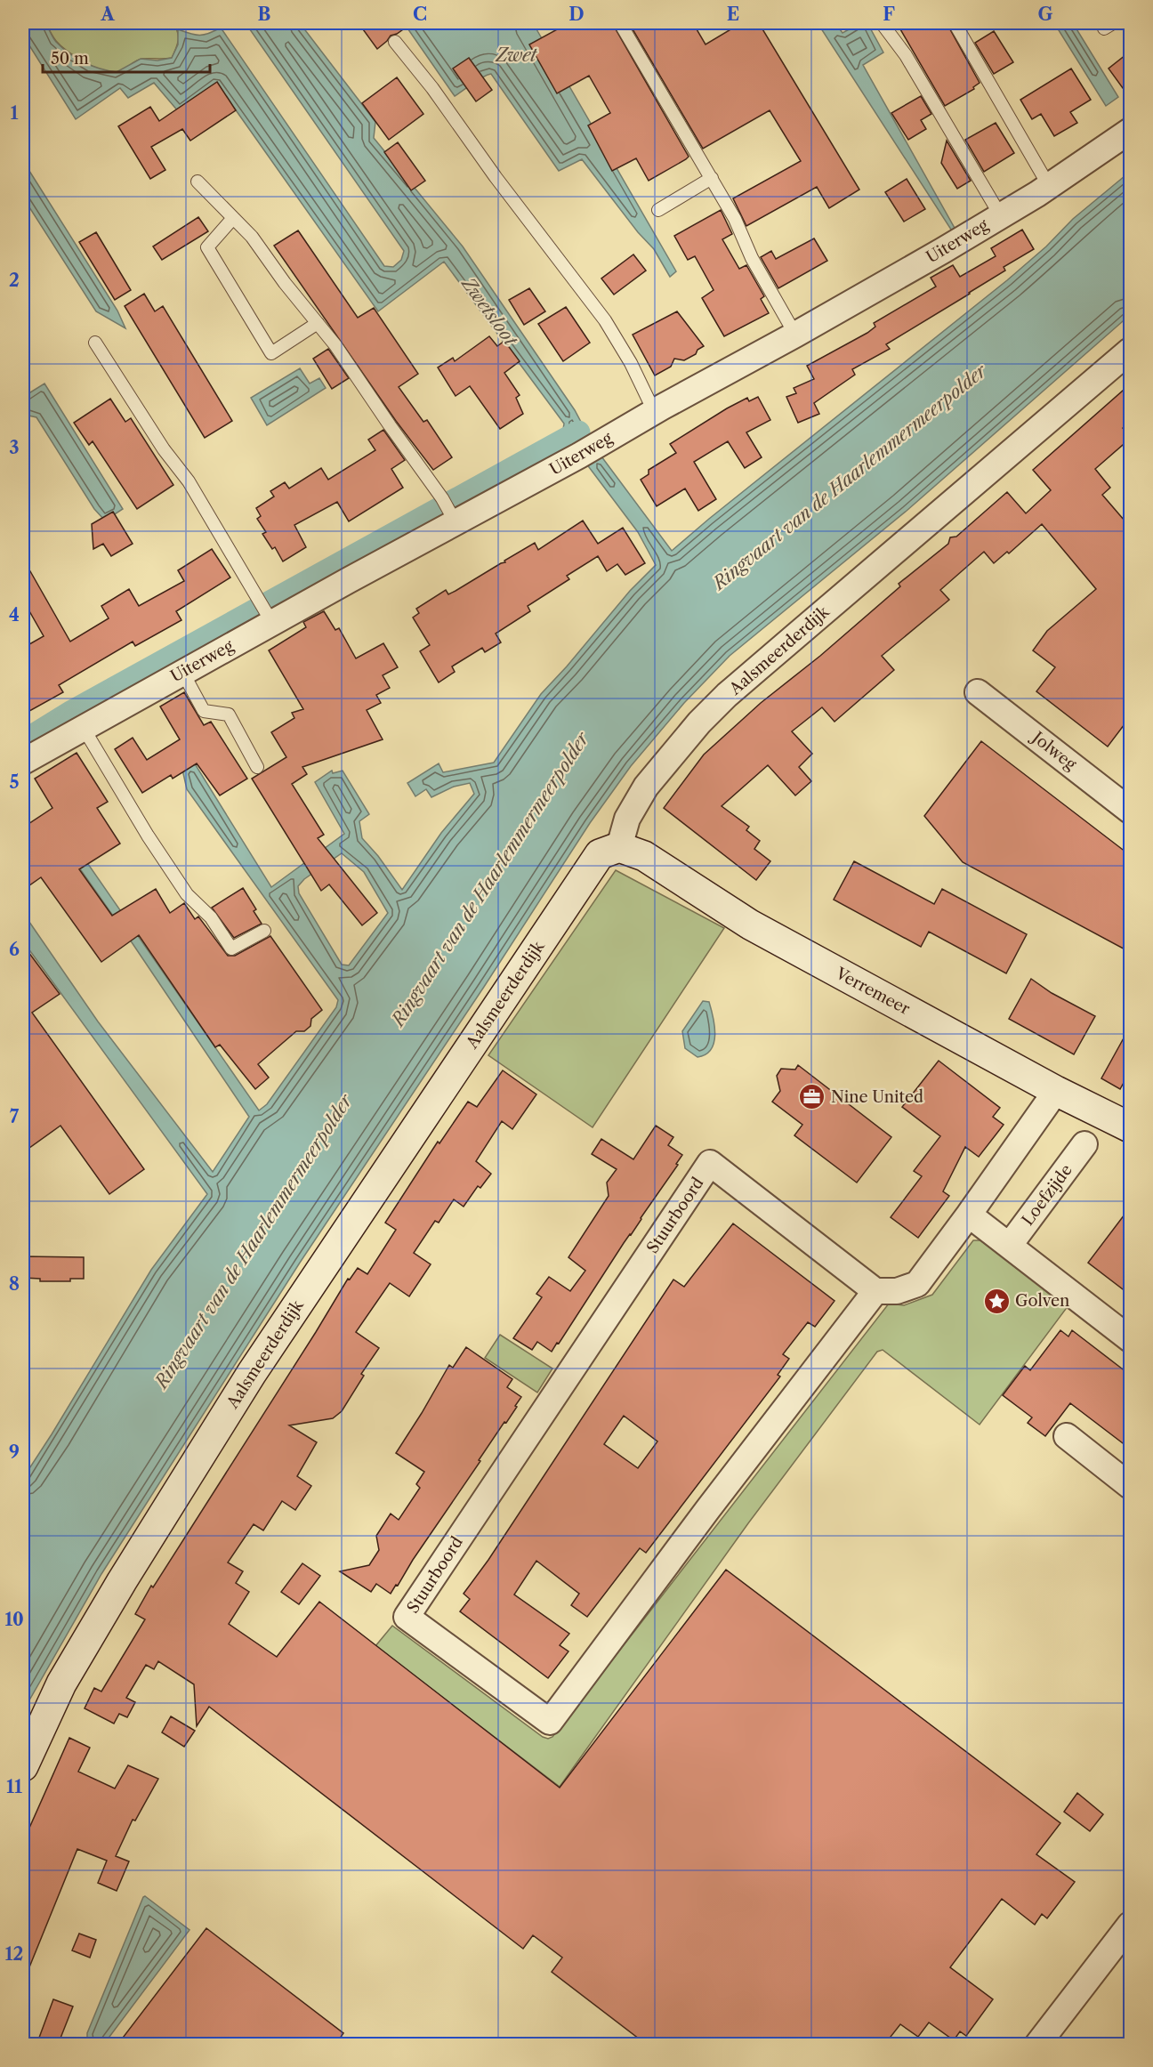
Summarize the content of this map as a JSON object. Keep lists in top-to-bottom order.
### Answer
{
  "streets": {
    "street": [
      "Uiterweg",
      "Aalsmeerderdijk",
      "Jolweg",
      "Verremeer",
      "Loefzijde",
      "Stuurboord"
    ]
  },
  "crossings": [
    ["Aalsmeerderdijk", "Verremeer"]
  ],
  "water": ["Zwet", "Zwetsloot", "Ringvaart van de Haarlemmermeerpolder"],
  "places": {
    "office": ["Nine United"],
    "place": ["Golven"]
  },
  "scale_bar": "50 m",
  "grid": {
    "columns": [
      "A",
      "B",
      "C",
      "D",
      "E",
      "F",
      "G"
    ],
    "rows": [
      "1",
      "2",
      "3",
      "4",
      "5",
      "6",
      "7",
      "8",
      "9",
      "10",
      "11",
      "12"
    ]
  }
}
